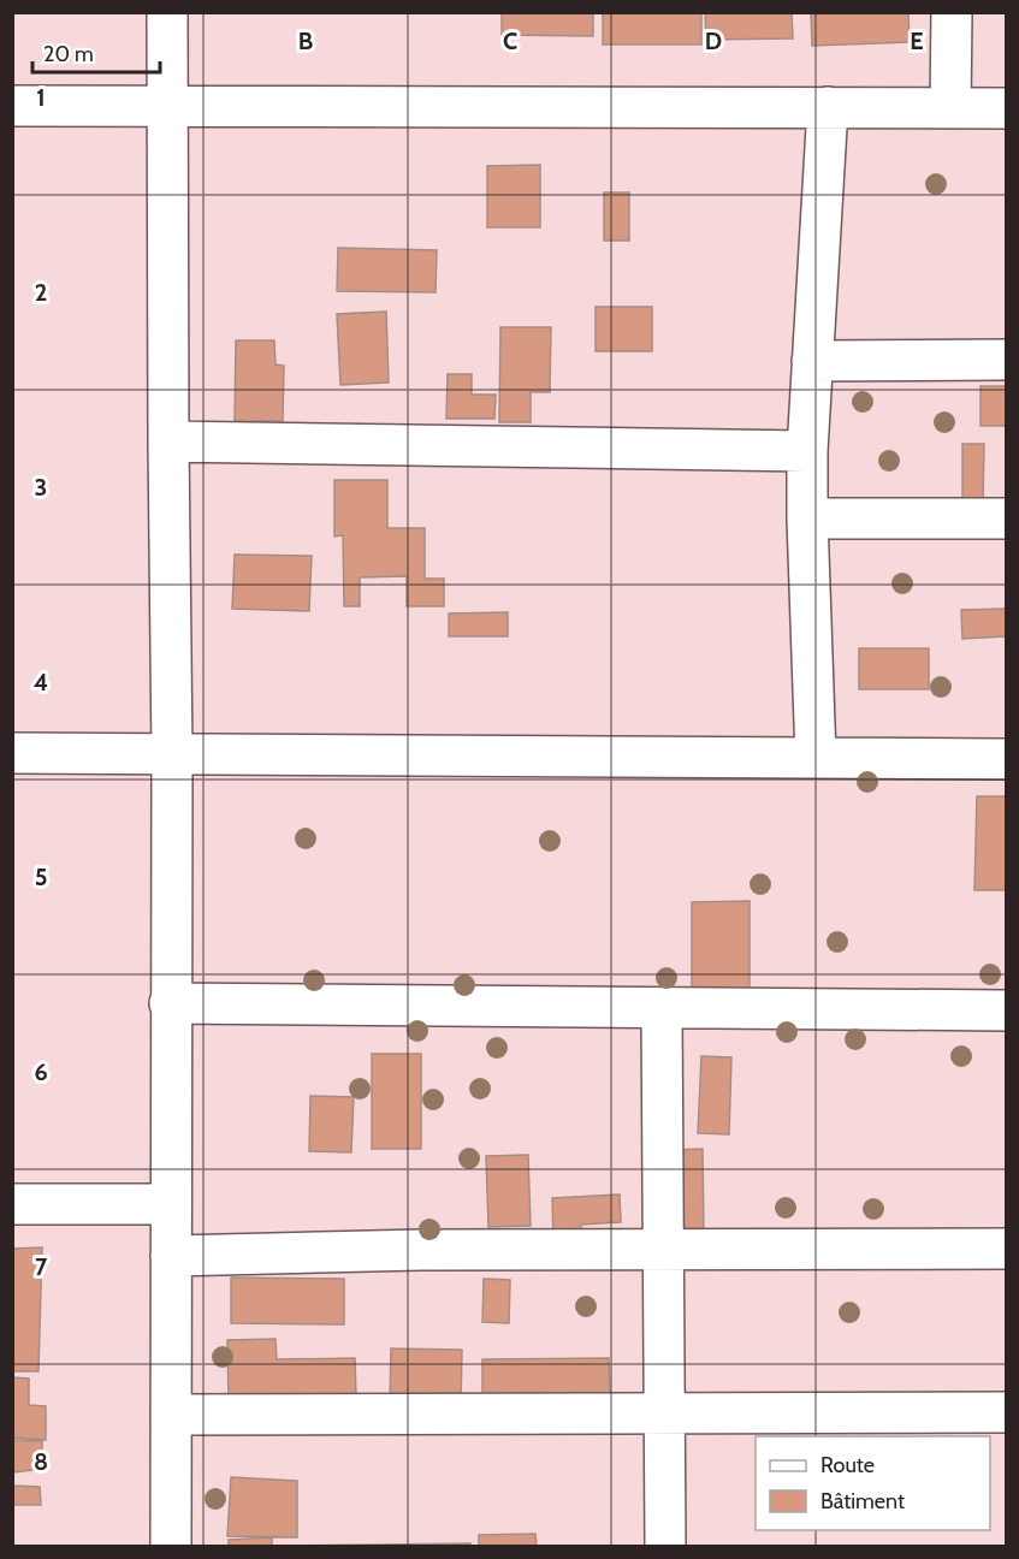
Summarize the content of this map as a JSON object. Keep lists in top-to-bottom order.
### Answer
{
  "legend": ["Route", "Bâtiment"],
  "scale_bar": "20 m",
  "grid": {
    "columns": [
      "B",
      "C",
      "D",
      "E"
    ],
    "rows": [
      "1",
      "2",
      "3",
      "4",
      "5",
      "6",
      "7",
      "8"
    ]
  }
}
